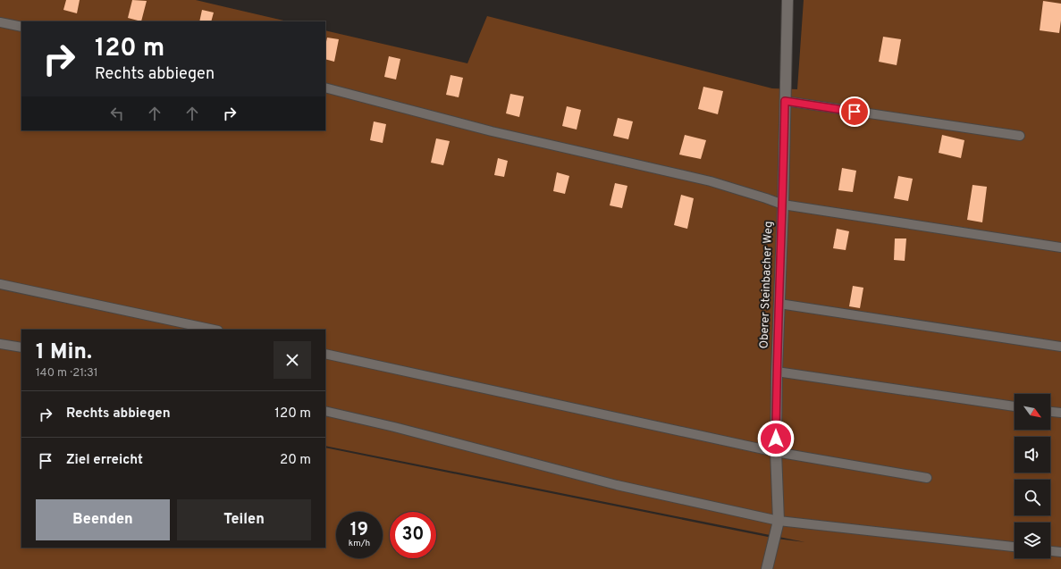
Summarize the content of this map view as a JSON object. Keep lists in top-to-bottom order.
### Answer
{
  "streets": {
    "street": ["Oberer Steinbacher Weg"]
  },
  "north": "bottom right",
  "page": {
    "turn": ["120 m", "Rechts abbiegen"],
    "heading": ["1 Min.", "140 m · 21:31"],
    "list": [
      {
        "name": "Rechts abbiegen",
        "value": "120 m"
      },
      {
        "name": "Ziel erreicht",
        "value": "20 m"
      }
    ],
    "buttons": ["Beenden", "Teilen"],
    "speed": "19 km/h",
    "limit": "30"
  }
}
